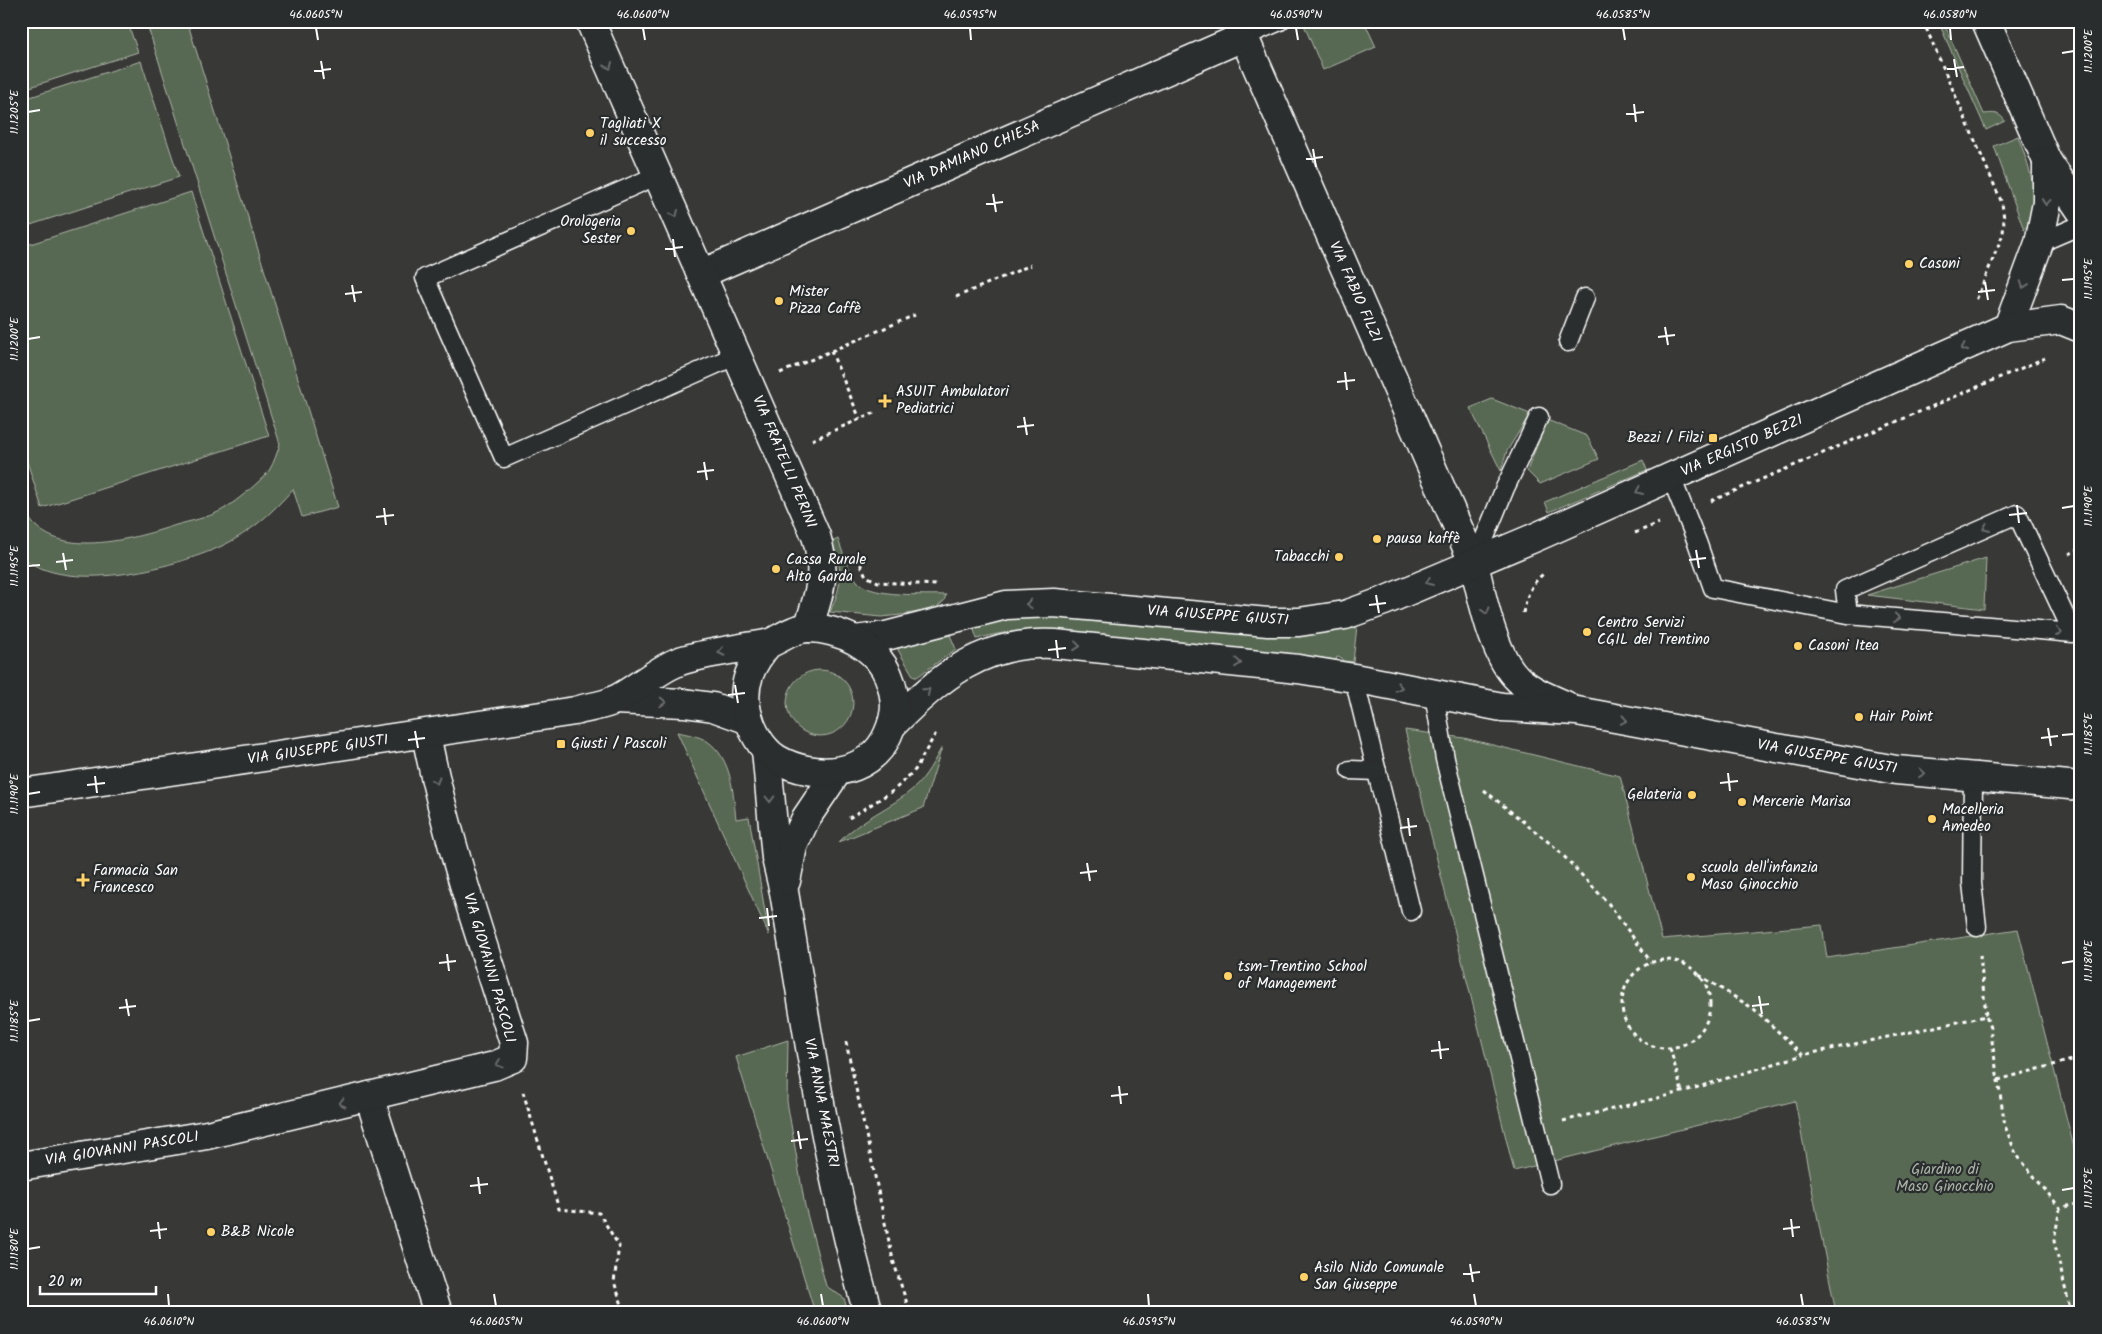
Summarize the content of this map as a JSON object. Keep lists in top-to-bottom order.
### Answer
{
  "streets": {
    "street": [
      "VIA DAMIANO CHIESA",
      "VIA FABIO FILZI",
      "VIA ERGISTO BEZZI",
      "VIA FRATELLI PERINI",
      "VIA GIUSEPPE GIUSTI",
      "VIA GIOVANNI PASCOLI",
      "VIA ANNA MAESTRI"
    ]
  },
  "crossings": [
    ["VIA DAMIANO CHIESA", "VIA FABIO FILZI"],
    ["VIA DAMIANO CHIESA", "VIA FRATELLI PERINI"],
    ["VIA FABIO FILZI", "VIA ERGISTO BEZZI"],
    ["VIA FABIO FILZI", "VIA GIUSEPPE GIUSTI"],
    ["VIA ERGISTO BEZZI", "VIA GIUSEPPE GIUSTI"],
    ["VIA FRATELLI PERINI", "VIA GIUSEPPE GIUSTI"],
    ["VIA FRATELLI PERINI", "VIA ANNA MAESTRI"],
    ["VIA GIUSEPPE GIUSTI", "VIA GIOVANNI PASCOLI"],
    ["VIA GIUSEPPE GIUSTI", "VIA ANNA MAESTRI"]
  ],
  "one_way": ["VIA ERGISTO BEZZI", "VIA FRATELLI PERINI"],
  "parks": ["Giardino di Maso Ginocchio"],
  "places": {
    "other": [
      "Tagliati X il successo",
      "Orologeria Sester",
      "Casoni",
      "Mister Pizza Caffè",
      "pausa kaffè",
      "Tabacchi",
      "Cassa Rurale Alto Garda",
      "Centro Servizi CGIL del Trentino",
      "Casoni Itea",
      "Hair Point",
      "Gelateria",
      "Mercerie Marisa",
      "Macelleria Amedeo",
      "scuola dell'infanzia Maso Ginocchio",
      "tsm-Trentino School of Management",
      "B&B Nicole",
      "Asilo Nido Comunale San Giuseppe"
    ],
    "health": ["ASUIT Ambulatori Pediatrici", "Farmacia San Francesco"],
    "transit": ["Bezzi / Filzi", "Giusti / Pascoli"]
  },
  "scale_bar": "20 m",
  "coordinates": [
    "46.0605°N",
    "46.0600°N",
    "46.0595°N",
    "46.0590°N",
    "46.0585°N",
    "46.0580°N",
    "11.1200°E",
    "11.1205°E",
    "11.1195°E",
    "11.1190°E",
    "11.1185°E",
    "11.1180°E",
    "11.1175°E",
    "46.0610°N"
  ]
}
